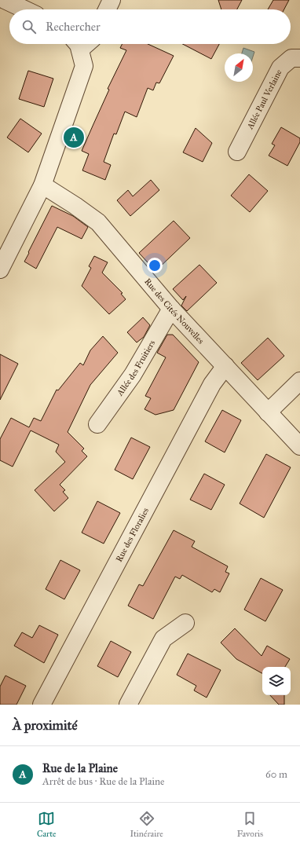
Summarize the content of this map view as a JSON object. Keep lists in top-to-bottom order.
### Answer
{
  "streets": {
    "street": [
      "Allée Paul Verlaine",
      "Rue des Cités Nouvelles",
      "Allée des Fruitiers",
      "Rue des Floralies"
    ]
  },
  "crossings": [
    ["Rue des Cités Nouvelles", "Allée des Fruitiers"],
    ["Rue des Cités Nouvelles", "Rue des Floralies"]
  ],
  "north": "top right",
  "page": {
    "search": "Rechercher",
    "pins": "A",
    "heading": "À proximité",
    "list": [
      {
        "mark": "A",
        "name": "Rue de la Plaine",
        "note": "Arrêt de bus · Rue de la Plaine",
        "value": "60 m"
      }
    ],
    "nav": ["Carte", "Itinéraire", "Favoris"]
  }
}
